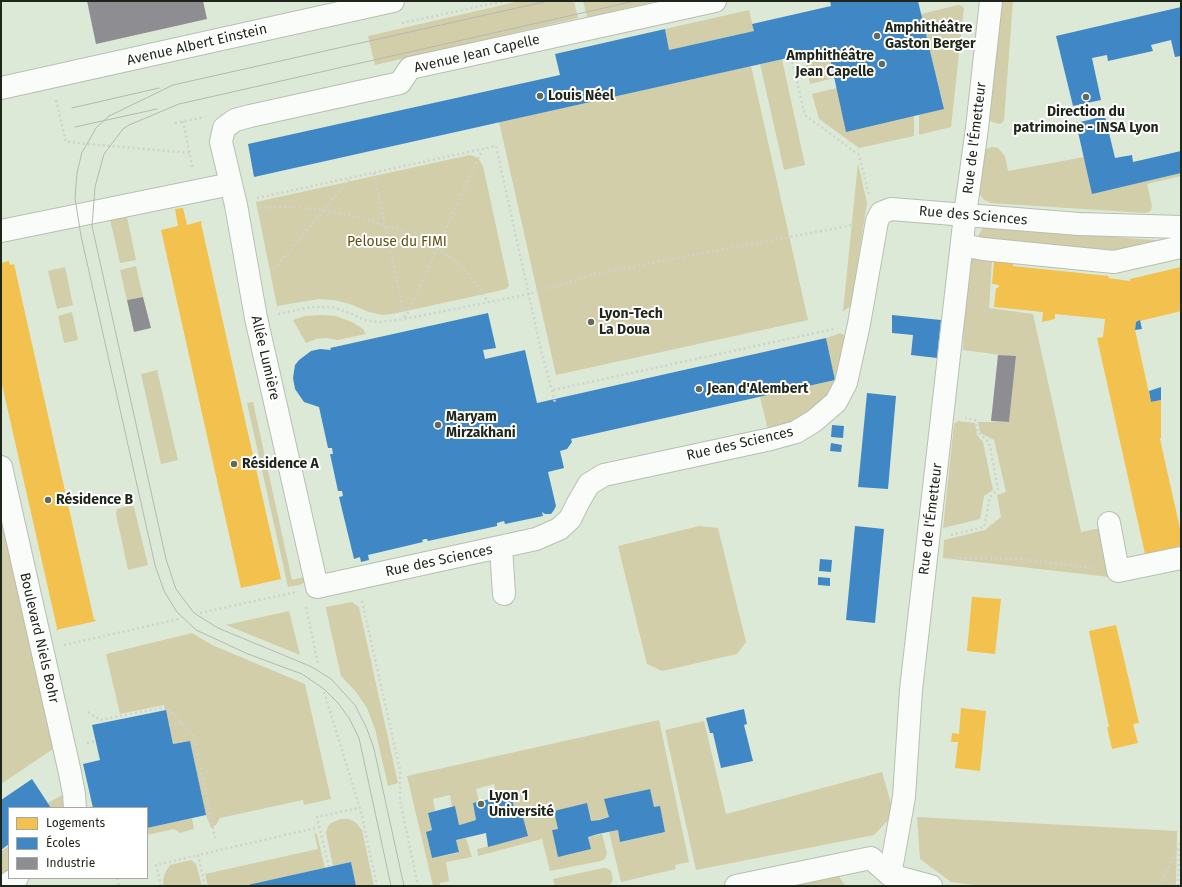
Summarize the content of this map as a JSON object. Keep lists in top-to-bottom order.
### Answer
{
  "streets": {
    "street": [
      "Avenue Albert Einstein",
      "Avenue Jean Capelle",
      "Rue de l'Émetteur",
      "Rue des Sciences",
      "Allée Lumière",
      "Boulevard Niels Bohr"
    ]
  },
  "crossings": [
    ["Avenue Jean Capelle", "Allée Lumière"],
    ["Rue de l'Émetteur", "Rue des Sciences"],
    ["Rue des Sciences", "Allée Lumière"]
  ],
  "parks": ["Pelouse du FIMI"],
  "places": [
    "Amphithéâtre Gaston Berger",
    "Amphithéâtre Jean Capelle",
    "Louis Néel",
    "Direction du patrimoine - INSA Lyon",
    "Lyon-Tech La Doua",
    "Jean d'Alembert",
    "Maryam Mirzakhani",
    "Résidence A",
    "Résidence B",
    "Lyon 1 Université"
  ],
  "legend": ["Logements", "Écoles", "Industrie"]
}
